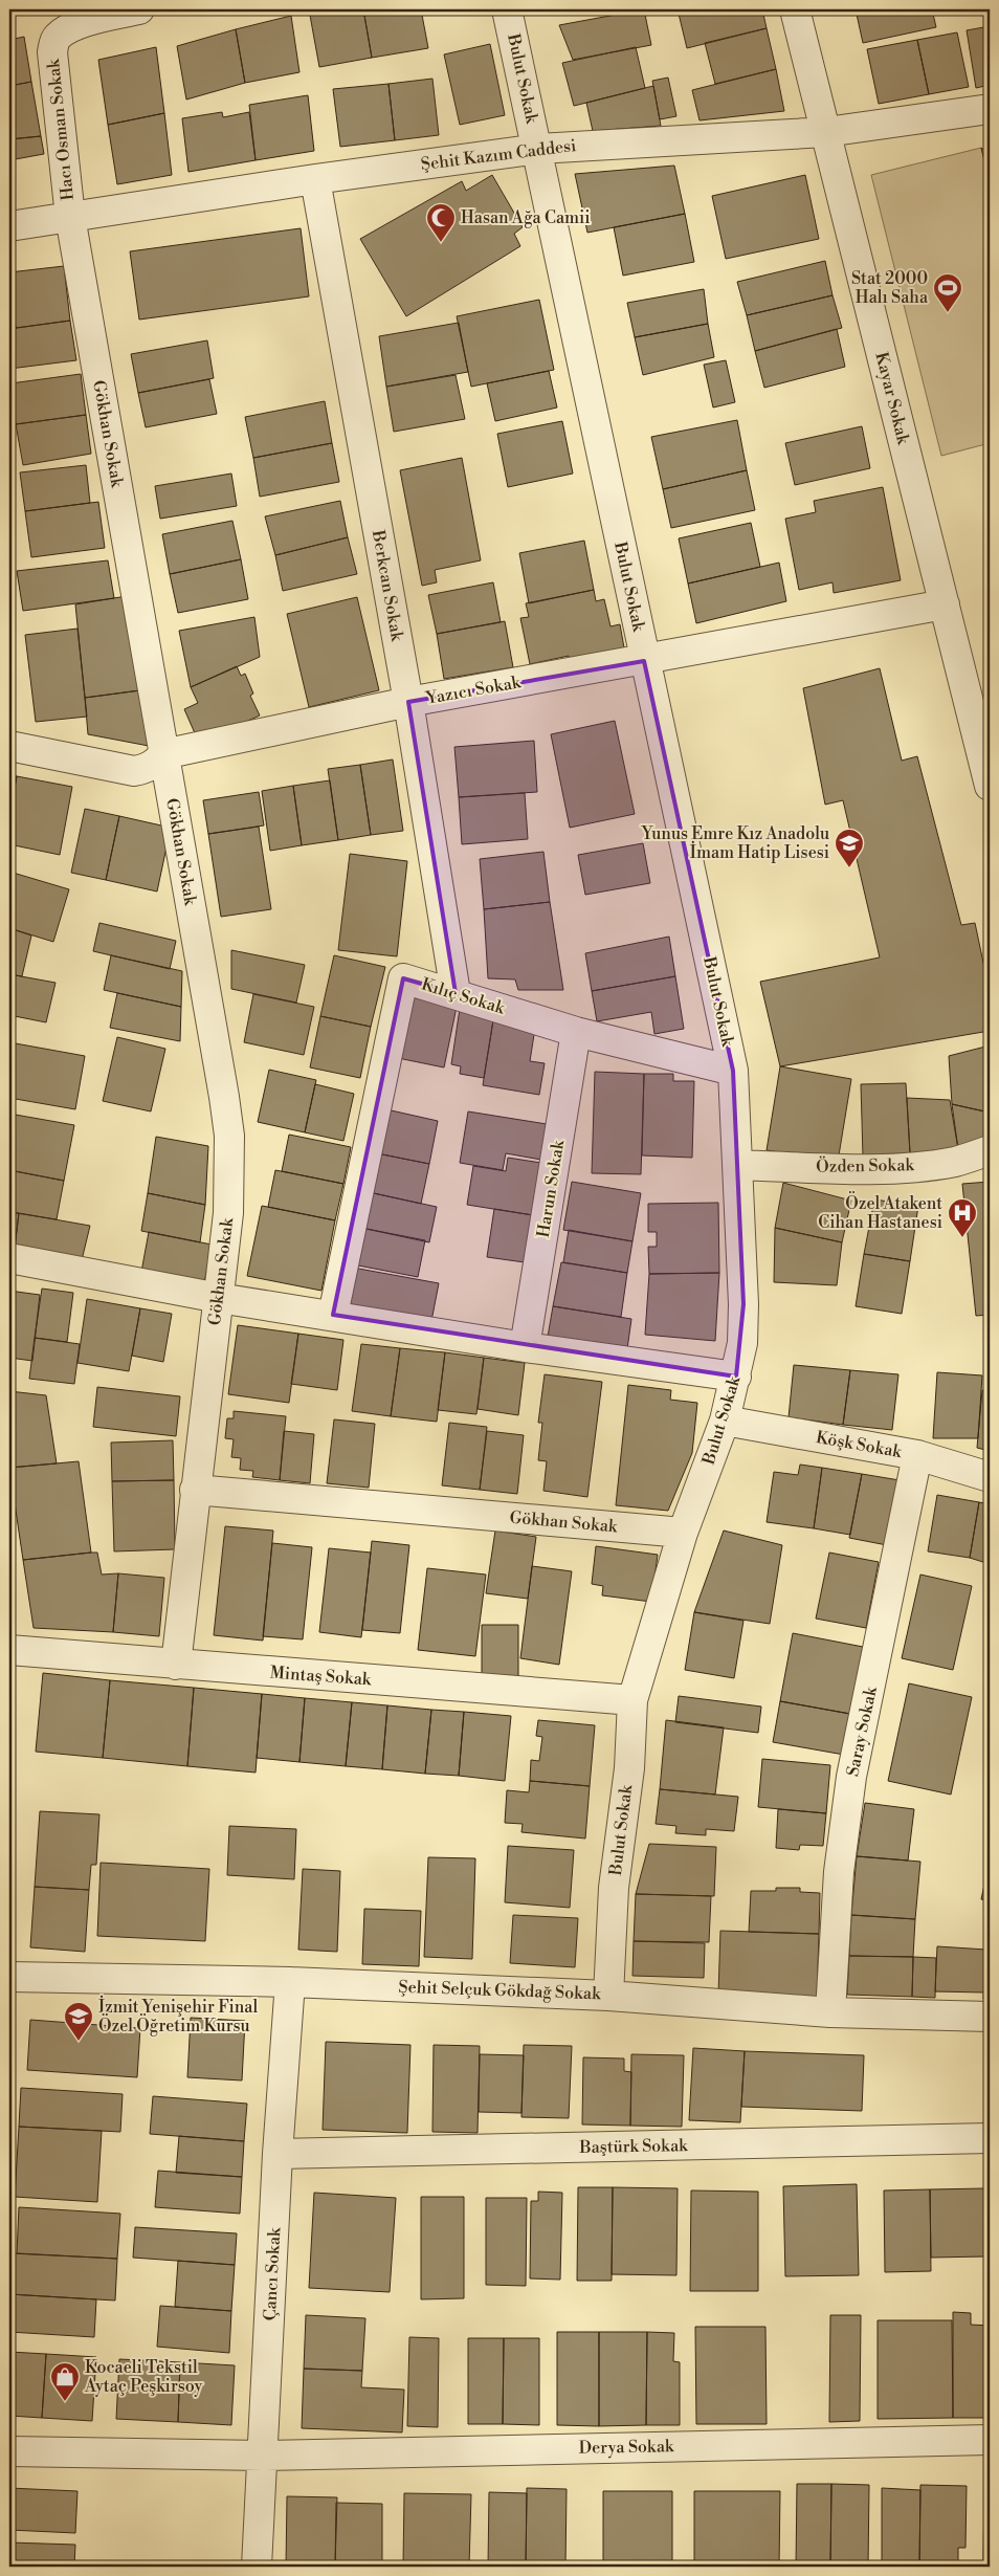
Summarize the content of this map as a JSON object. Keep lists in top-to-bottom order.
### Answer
{
  "streets": {
    "street": [
      "Bulut Sokak",
      "Hacı Osman Sokak",
      "Şehit Kazım Caddesi",
      "Kayar Sokak",
      "Gökhan Sokak",
      "Berkcan Sokak",
      "Yazıcı Sokak",
      "Kılıç Sokak",
      "Özden Sokak",
      "Harun Sokak",
      "Köşk Sokak",
      "Mintaş Sokak",
      "Saray Sokak",
      "Şehit Selçuk Gökdağ Sokak",
      "Baştürk Sokak",
      "Çancı Sokak",
      "Derya Sokak"
    ]
  },
  "crossings": [
    ["Bulut Sokak", "Şehit Kazım Caddesi"],
    ["Bulut Sokak", "Gökhan Sokak"],
    ["Bulut Sokak", "Yazıcı Sokak"],
    ["Bulut Sokak", "Kılıç Sokak"],
    ["Bulut Sokak", "Özden Sokak"],
    ["Bulut Sokak", "Köşk Sokak"],
    ["Bulut Sokak", "Mintaş Sokak"],
    ["Bulut Sokak", "Şehit Selçuk Gökdağ Sokak"],
    ["Hacı Osman Sokak", "Şehit Kazım Caddesi"],
    ["Hacı Osman Sokak", "Gökhan Sokak"],
    ["Şehit Kazım Caddesi", "Kayar Sokak"],
    ["Şehit Kazım Caddesi", "Gökhan Sokak"],
    ["Şehit Kazım Caddesi", "Berkcan Sokak"],
    ["Kayar Sokak", "Yazıcı Sokak"],
    ["Gökhan Sokak", "Yazıcı Sokak"],
    ["Gökhan Sokak", "Mintaş Sokak"],
    ["Berkcan Sokak", "Yazıcı Sokak"],
    ["Berkcan Sokak", "Kılıç Sokak"],
    ["Kılıç Sokak", "Harun Sokak"],
    ["Köşk Sokak", "Saray Sokak"],
    ["Saray Sokak", "Şehit Selçuk Gökdağ Sokak"],
    ["Şehit Selçuk Gökdağ Sokak", "Çancı Sokak"],
    ["Baştürk Sokak", "Çancı Sokak"],
    ["Çancı Sokak", "Derya Sokak"]
  ],
  "places": {
    "mosque": ["Hasan Ağa Camii"],
    "sports": ["Stat 2000 Halı Saha"],
    "school or university": ["Yunus Emre Kız Anadolu İmam Hatip Lisesi", "İzmit Yenişehir Final Özel Öğretim Kursu"],
    "hospital": ["Özel Atakent Cihan Hastanesi"],
    "shop": ["Kocaeli Tekstil Aytaç Peşkirsoy"]
  }
}
